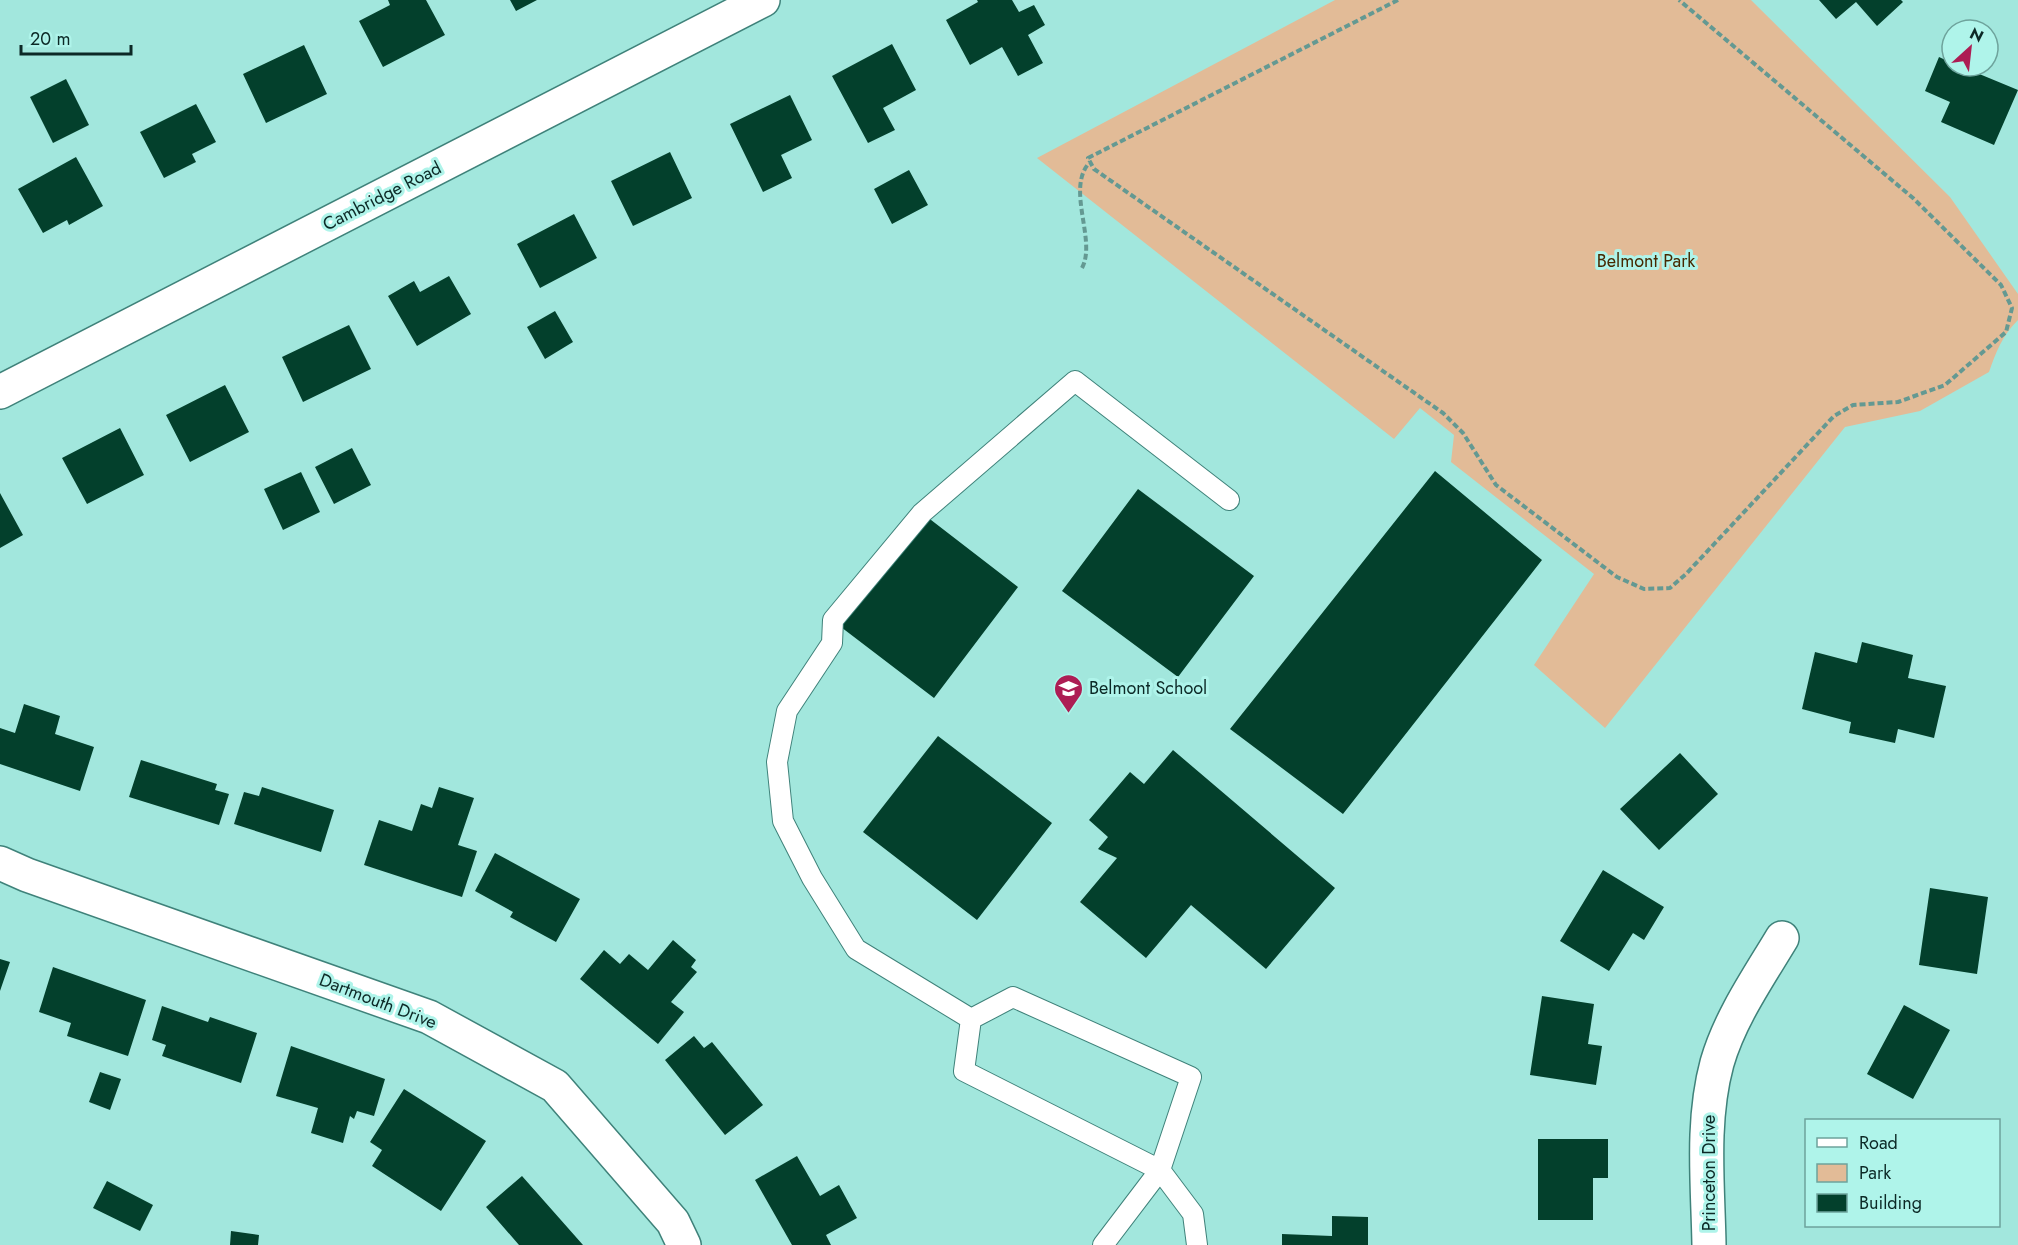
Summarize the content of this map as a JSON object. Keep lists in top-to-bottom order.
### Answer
{
  "streets": {
    "street": ["Cambridge Road", "Dartmouth Drive", "Princeton Drive"]
  },
  "parks": ["Belmont Park"],
  "places": {
    "school or university": ["Belmont School"]
  },
  "legend": ["Road", "Park", "Building"],
  "scale_bar": "20 m",
  "north": "top right"
}
